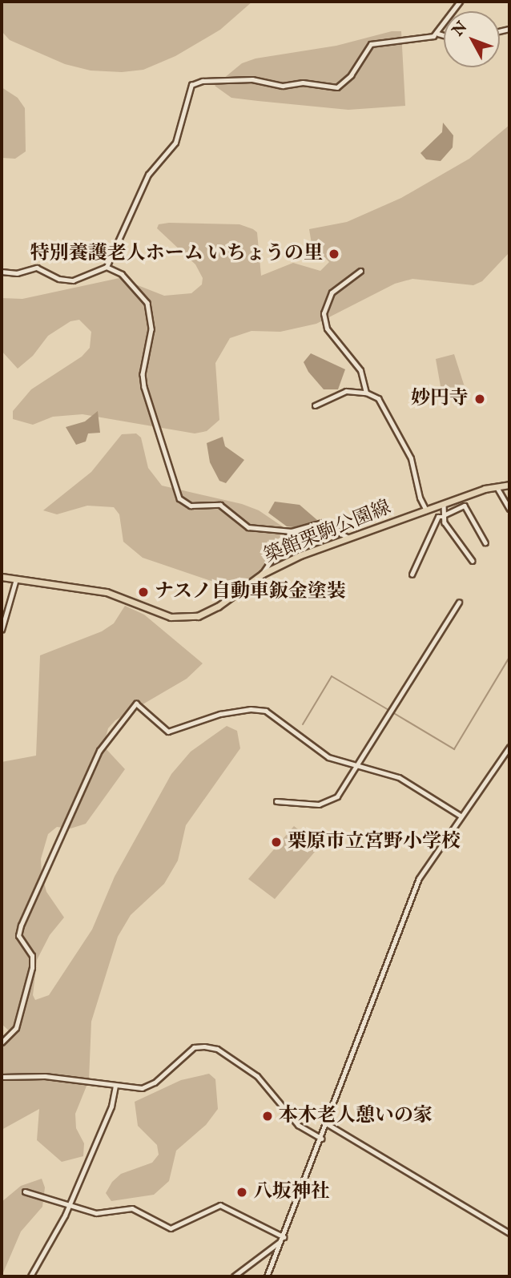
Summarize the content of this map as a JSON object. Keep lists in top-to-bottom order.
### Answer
{
  "streets": {
    "main road": ["築館栗駒公園線"]
  },
  "places": [
    "特別養護老人ホーム いちょうの里",
    "妙円寺",
    "ナスノ自動車鈑金塗装",
    "栗原市立宮野小学校",
    "本木老人憩いの家",
    "八坂神社"
  ],
  "north": "top left"
}
